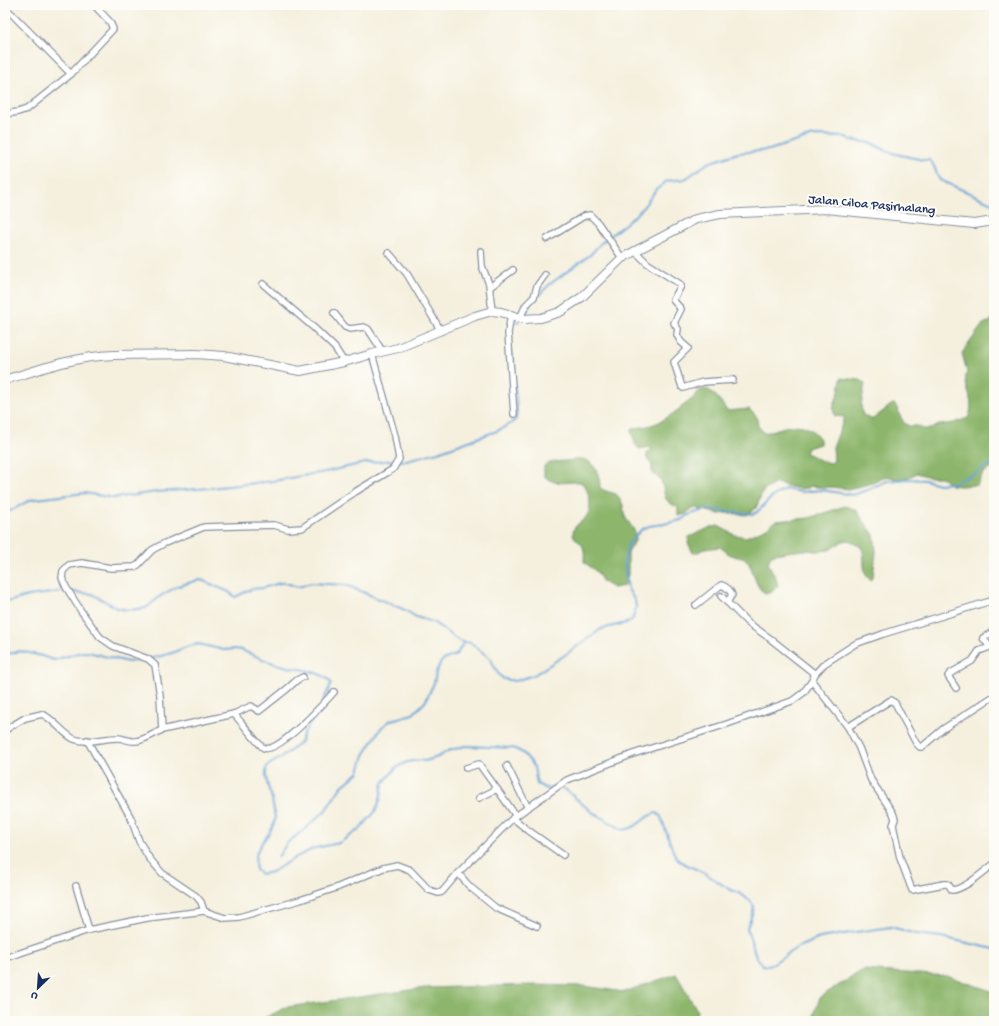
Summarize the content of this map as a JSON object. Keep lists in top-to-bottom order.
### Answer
{
  "streets": {
    "main road": ["Jalan Ciloa Pasirhalang"]
  },
  "north": "bottom left"
}
